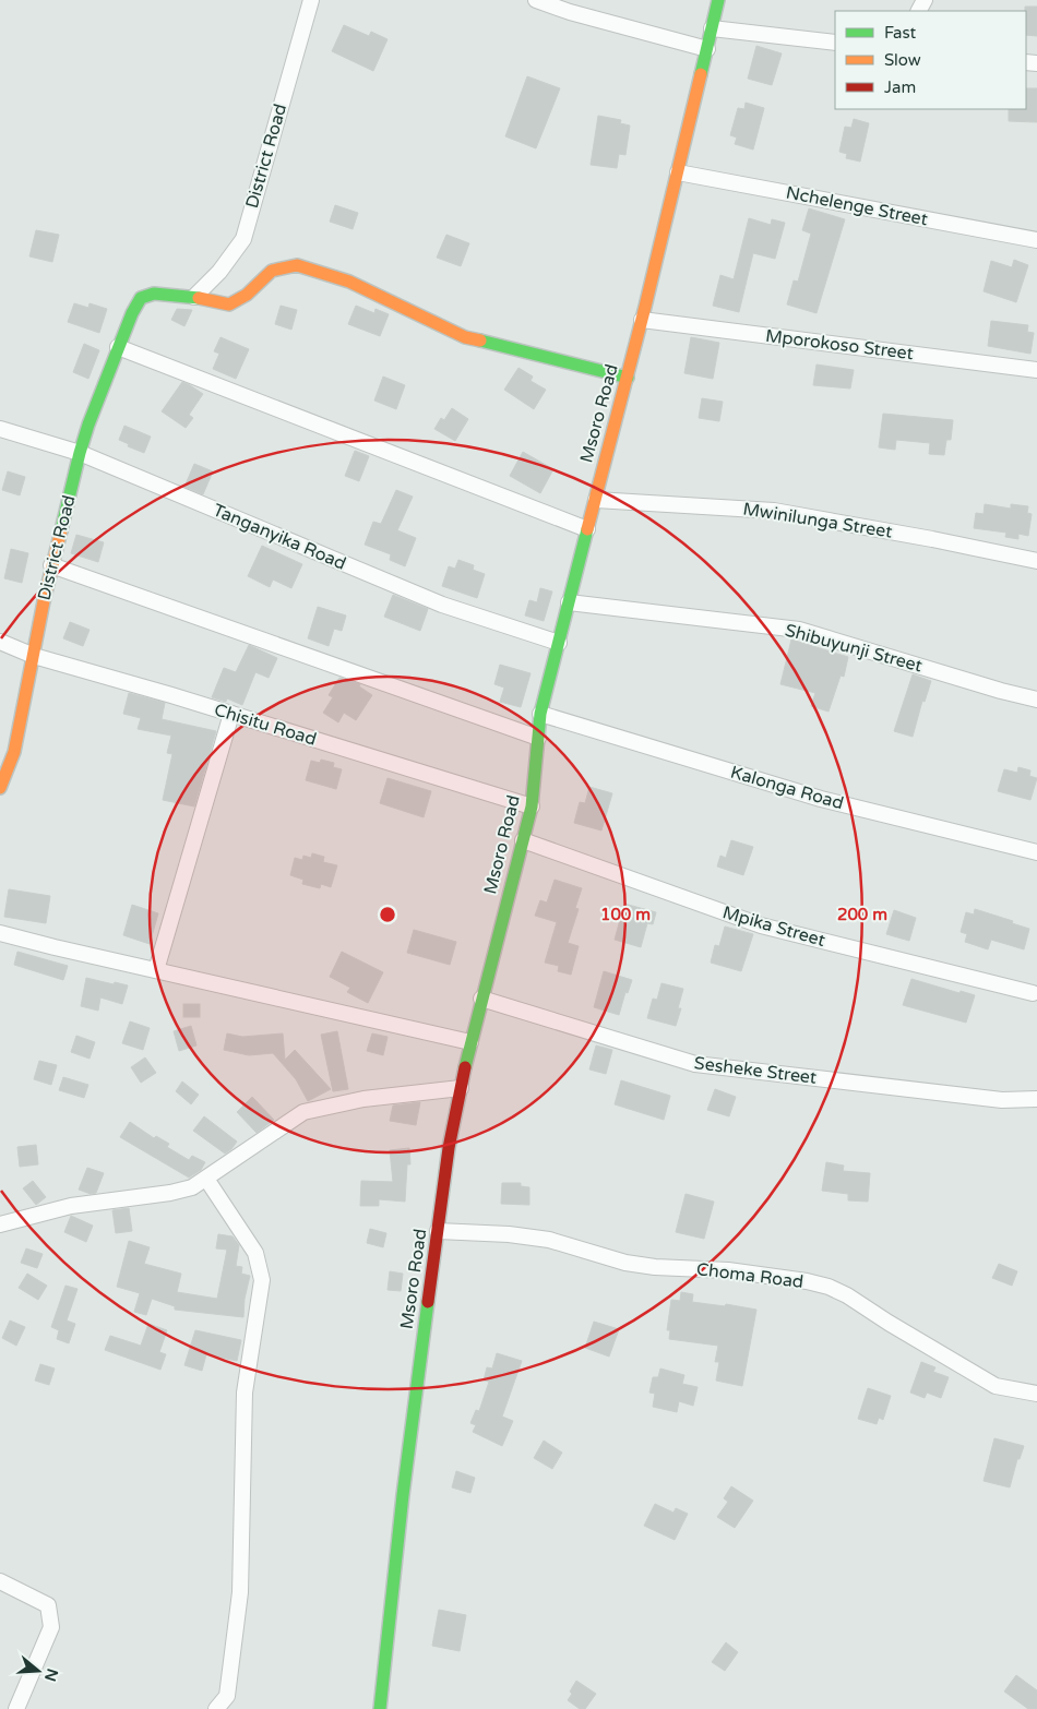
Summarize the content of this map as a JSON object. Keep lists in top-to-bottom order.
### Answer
{
  "streets": {
    "street": [
      "District Road",
      "Nchelenge Street",
      "Mporokoso Street",
      "Msoro Road",
      "Mwinilunga Street",
      "Tanganyika Road",
      "Shibuyunji Street",
      "Chisitu Road",
      "Kalonga Road",
      "Mpika Street",
      "Sesheke Street",
      "Choma Road"
    ]
  },
  "crossings": [
    ["District Road", "Tanganyika Road"],
    ["District Road", "Chisitu Road"],
    ["Nchelenge Street", "Msoro Road"],
    ["Mporokoso Street", "Msoro Road"],
    ["Msoro Road", "Mwinilunga Street"],
    ["Msoro Road", "Tanganyika Road"],
    ["Msoro Road", "Shibuyunji Street"],
    ["Msoro Road", "Chisitu Road"],
    ["Msoro Road", "Kalonga Road"],
    ["Msoro Road", "Mpika Street"],
    ["Msoro Road", "Sesheke Street"],
    ["Msoro Road", "Choma Road"]
  ],
  "legend": ["Fast", "Slow", "Jam"],
  "north": "right",
  "rings": ["100 m", "200 m"]
}
